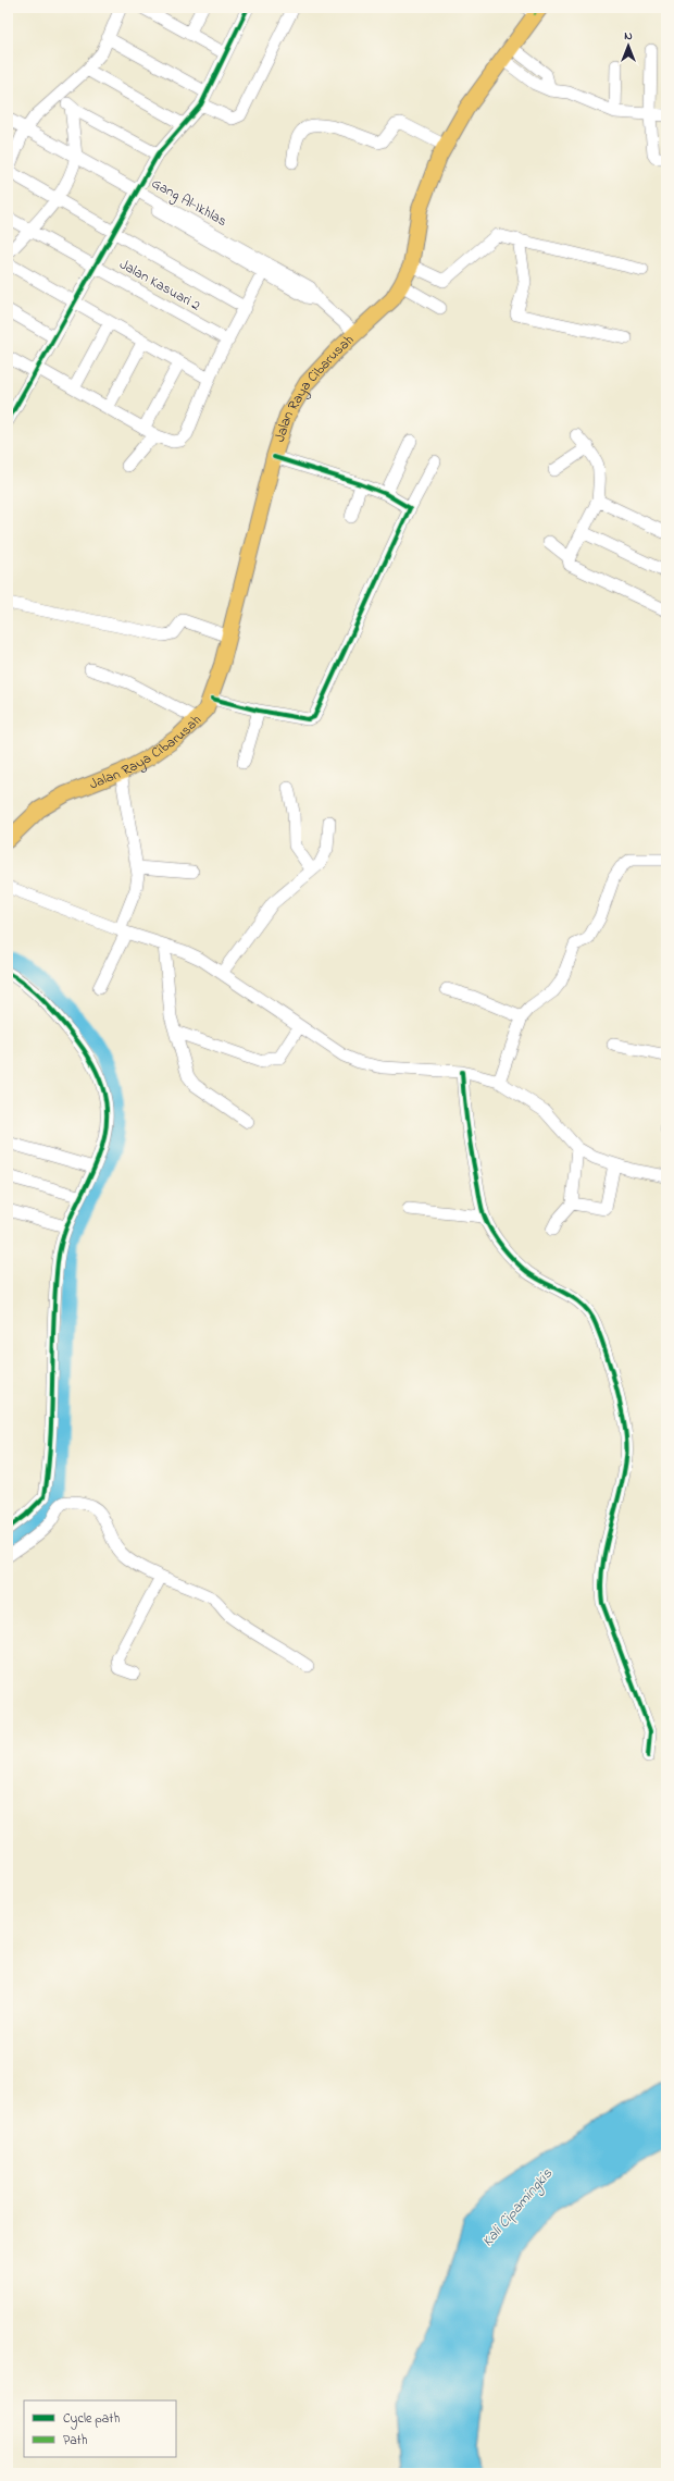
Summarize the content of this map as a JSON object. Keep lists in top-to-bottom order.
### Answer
{
  "streets": {
    "main road": ["Jalan Raya Cibarusah"],
    "street": ["Gang Al-Ikhlas", "Jalan Kasuari 2"]
  },
  "crossings": [
    ["Gang Al-Ikhlas", "Jalan Raya Cibarusah"]
  ],
  "water": ["Kali Cipamingkis"],
  "legend": ["Cycle path", "Path"],
  "north": "top"
}
